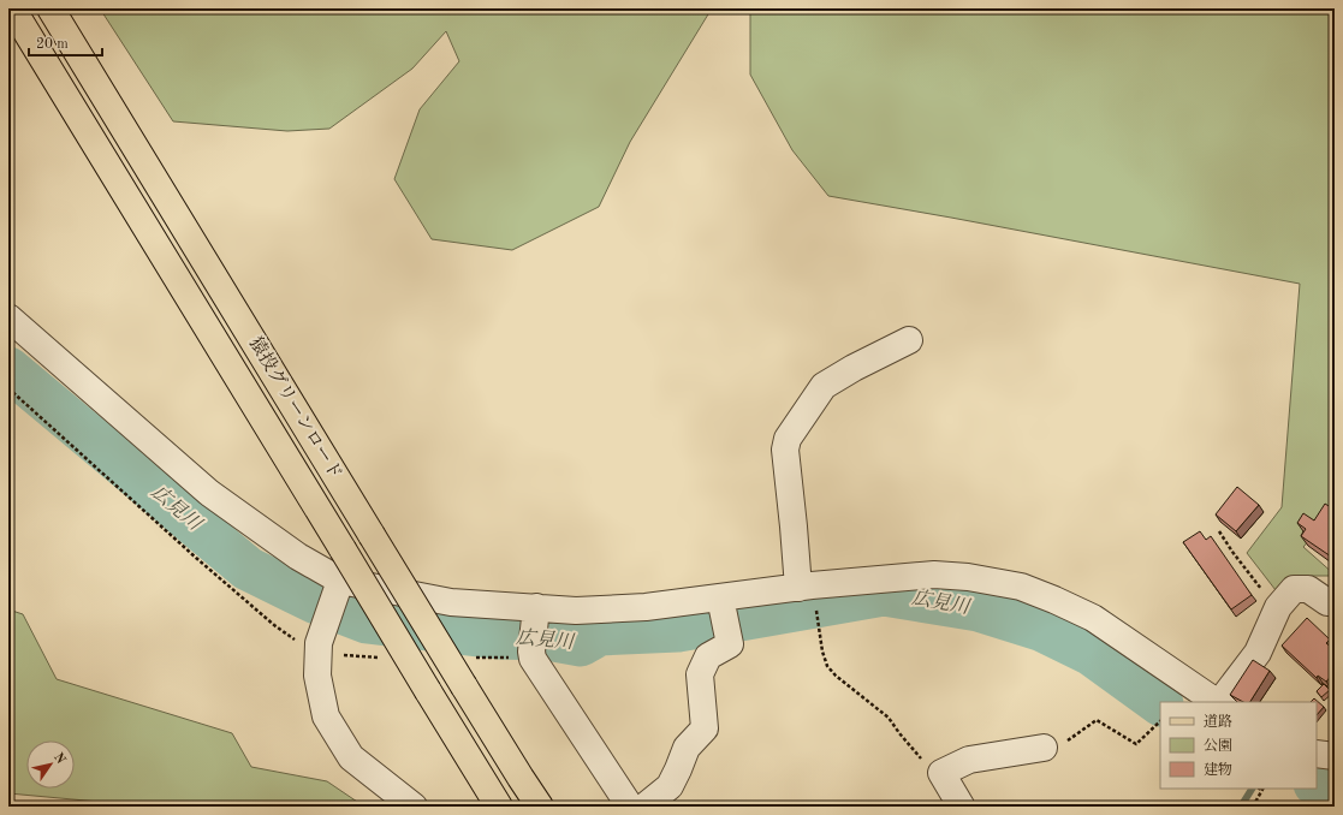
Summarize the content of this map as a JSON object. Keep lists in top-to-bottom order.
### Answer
{
  "streets": {
    "main road": ["猿投グリーンロード"]
  },
  "water": ["広見川"],
  "legend": ["道路", "公園", "建物"],
  "scale_bar": "20 m",
  "north": "top right"
}
